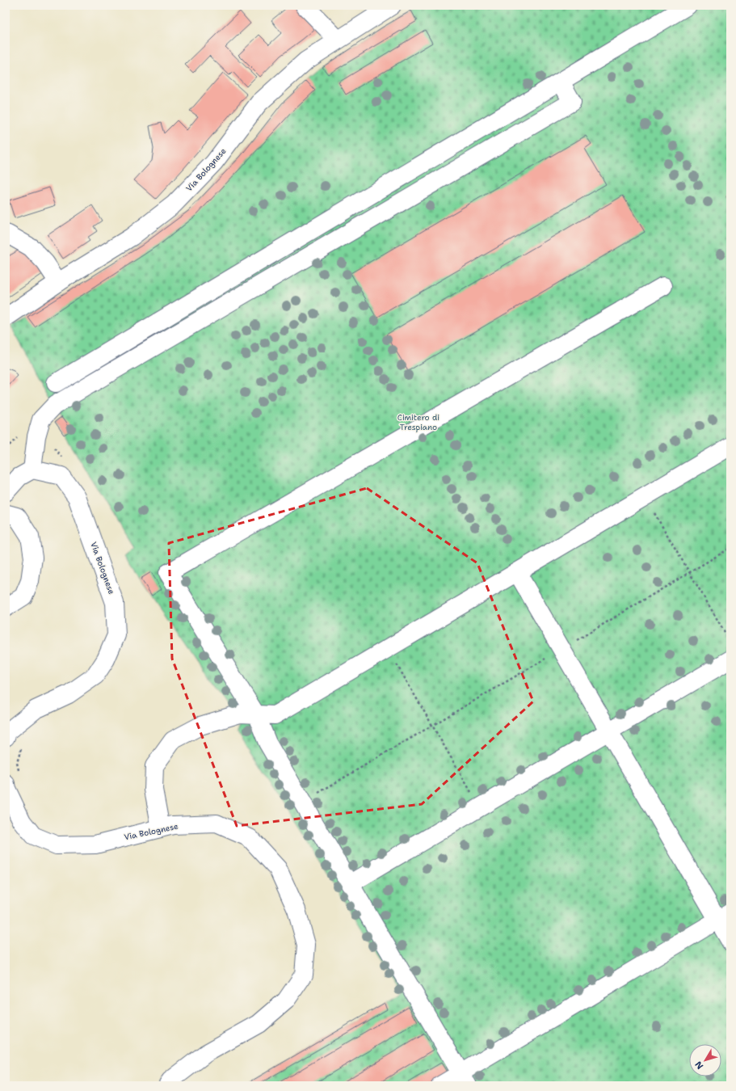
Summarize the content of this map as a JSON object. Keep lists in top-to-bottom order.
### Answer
{
  "streets": {
    "street": ["Via Bolognese"]
  },
  "parks": ["Cimitero di Trespiano"],
  "north": "bottom left"
}
